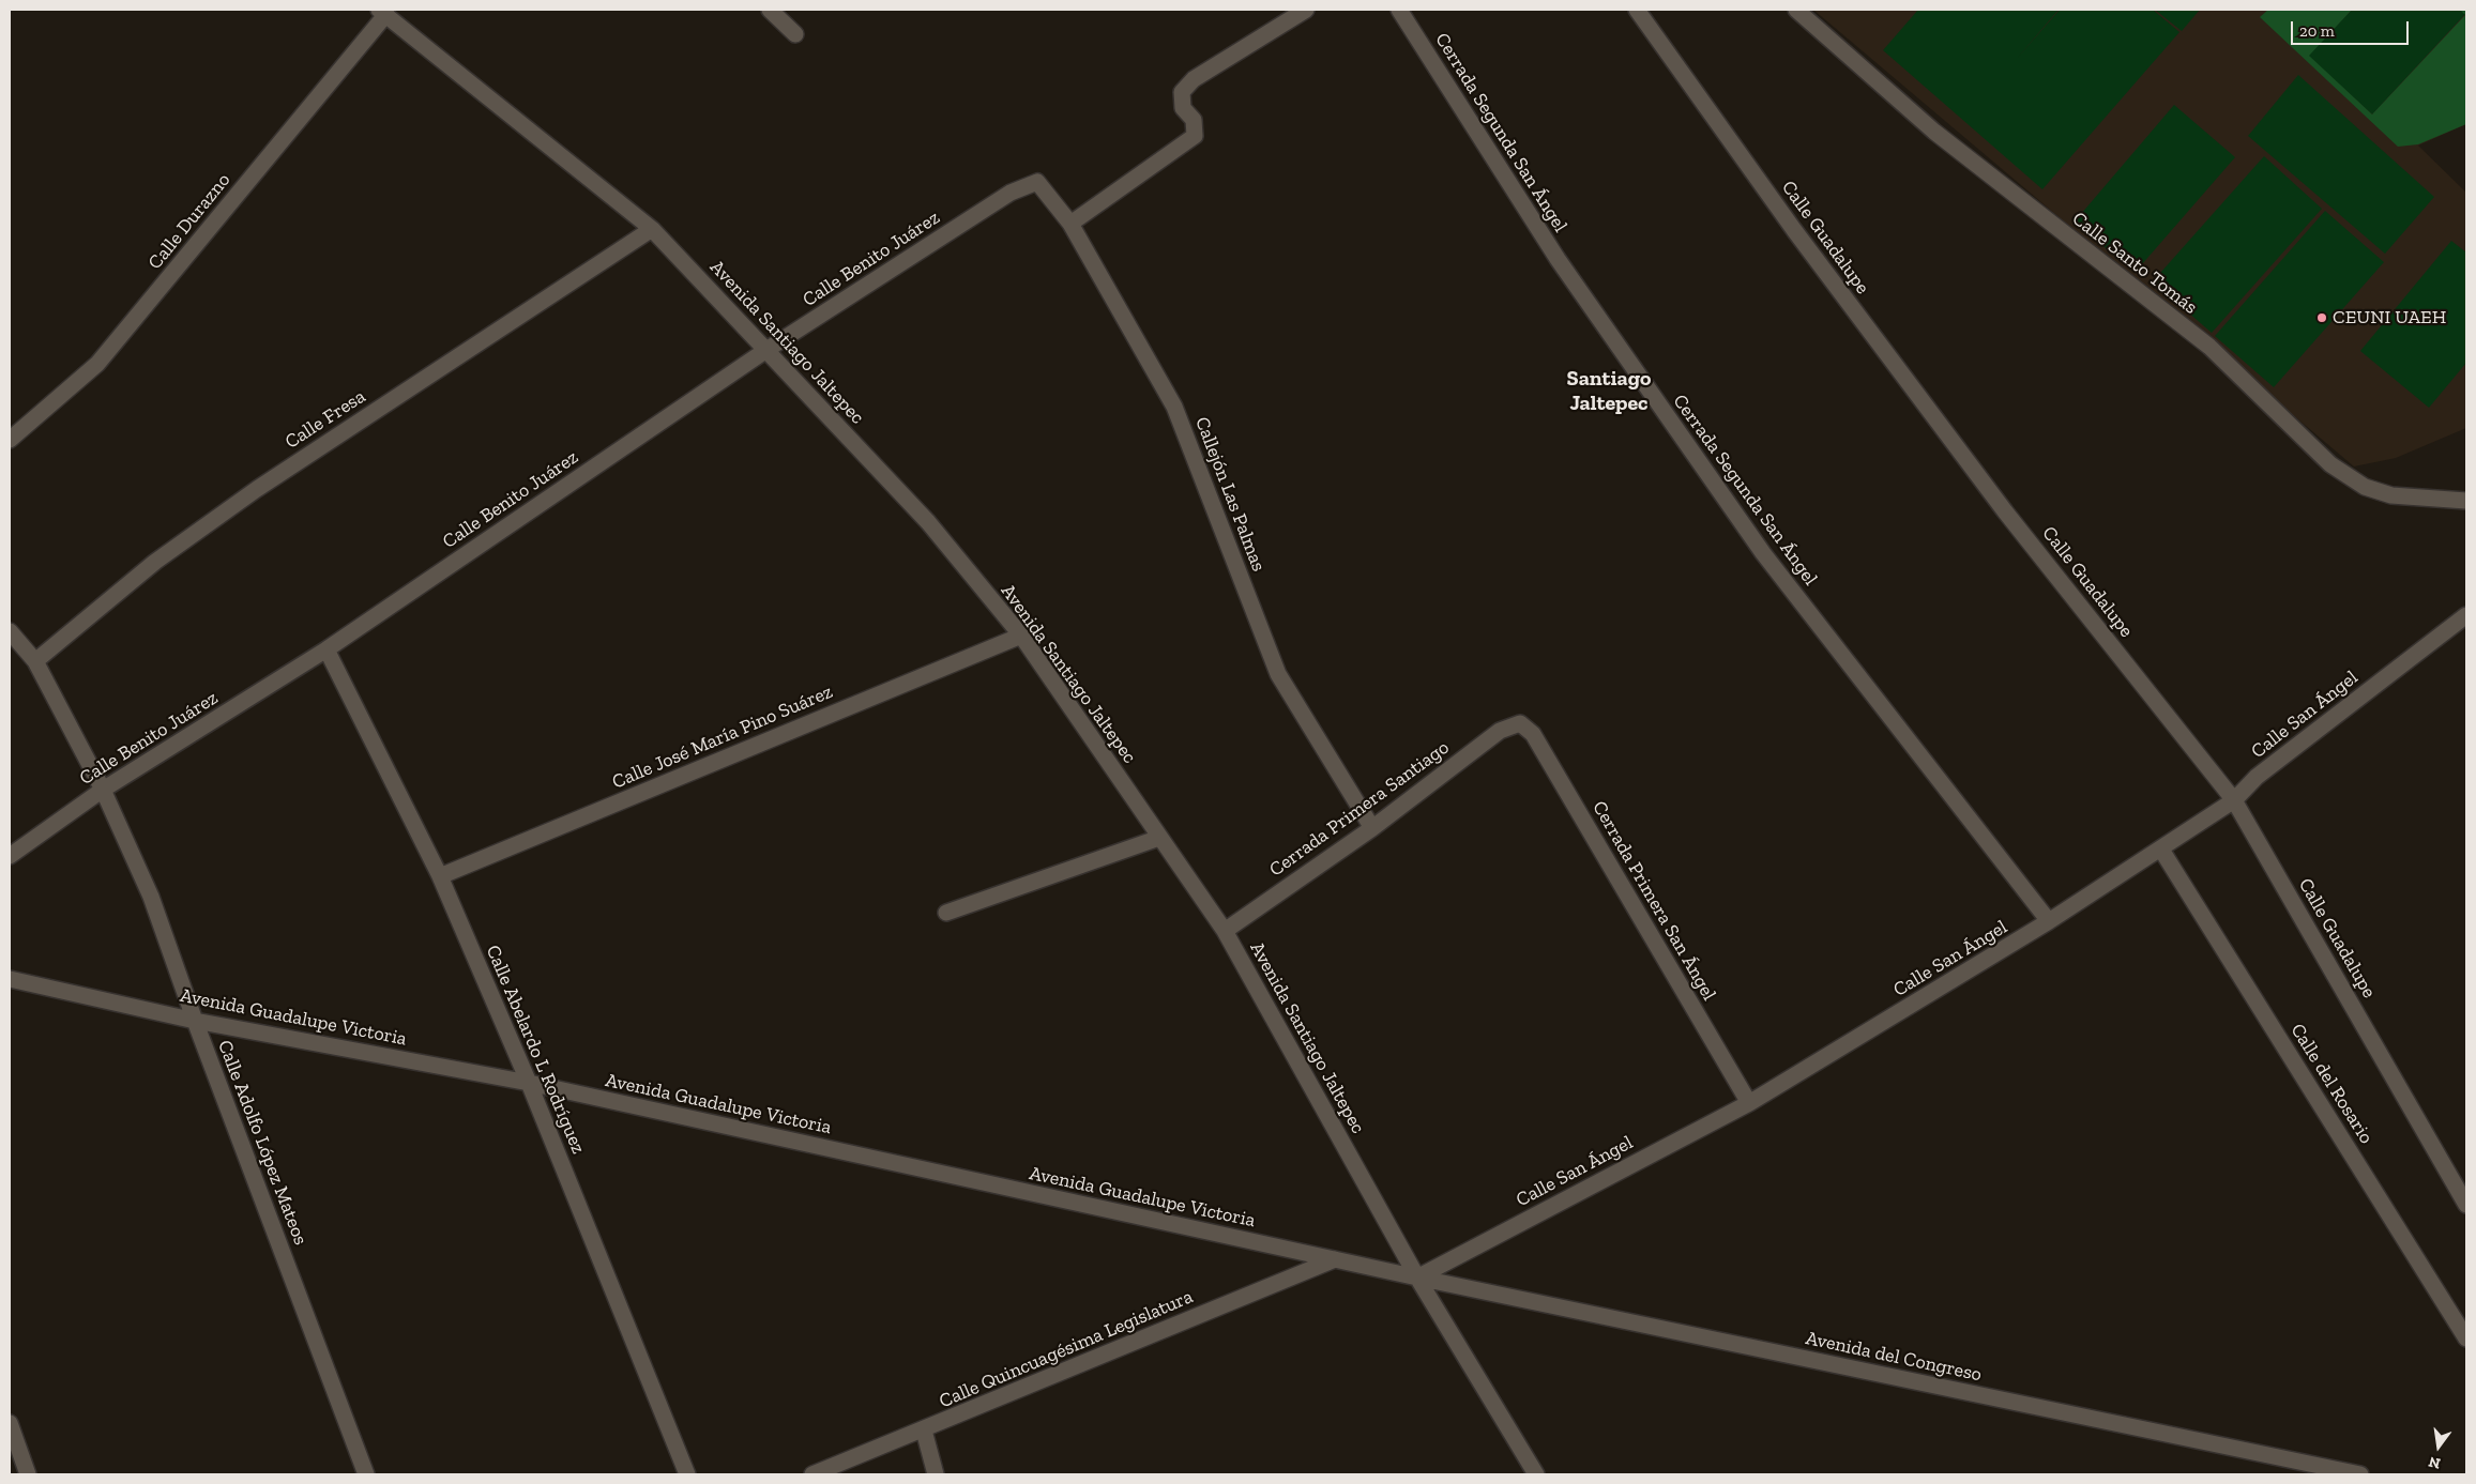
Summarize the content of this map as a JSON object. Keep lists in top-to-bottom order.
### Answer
{
  "streets": {
    "street": [
      "Cerrada Segunda San Ángel",
      "Calle Durazno",
      "Calle Guadalupe",
      "Calle Benito Juárez",
      "Calle Santo Tomás",
      "Avenida Santiago Jaltepec",
      "Calle Fresa",
      "Callejón Las Palmas",
      "Calle San Ángel",
      "Calle José María Pino Suárez",
      "Cerrada Primera Santiago",
      "Cerrada Primera San Ángel",
      "Avenida Guadalupe Victoria",
      "Calle Abelardo L Rodríguez",
      "Calle del Rosario",
      "Calle Adolfo López Mateos",
      "Calle Quincuagésima Legislatura",
      "Avenida del Congreso"
    ]
  },
  "crossings": [
    ["Cerrada Segunda San Ángel", "Calle San Ángel"],
    ["Calle Durazno", "Avenida Santiago Jaltepec"],
    ["Calle Guadalupe", "Calle San Ángel"],
    ["Calle Benito Juárez", "Avenida Santiago Jaltepec"],
    ["Calle Benito Juárez", "Callejón Las Palmas"],
    ["Calle Benito Juárez", "Calle Abelardo L Rodríguez"],
    ["Calle Benito Juárez", "Calle Adolfo López Mateos"],
    ["Avenida Santiago Jaltepec", "Calle Fresa"],
    ["Avenida Santiago Jaltepec", "Calle San Ángel"],
    ["Avenida Santiago Jaltepec", "Calle José María Pino Suárez"],
    ["Avenida Santiago Jaltepec", "Cerrada Primera Santiago"],
    ["Avenida Santiago Jaltepec", "Avenida Guadalupe Victoria"],
    ["Avenida Santiago Jaltepec", "Avenida del Congreso"],
    ["Calle Fresa", "Calle Adolfo López Mateos"],
    ["Callejón Las Palmas", "Cerrada Primera Santiago"],
    ["Calle San Ángel", "Cerrada Primera San Ángel"],
    ["Calle San Ángel", "Avenida Guadalupe Victoria"],
    ["Calle San Ángel", "Calle del Rosario"],
    ["Calle San Ángel", "Avenida del Congreso"],
    ["Calle José María Pino Suárez", "Calle Abelardo L Rodríguez"],
    ["Cerrada Primera Santiago", "Cerrada Primera San Ángel"],
    ["Avenida Guadalupe Victoria", "Calle Abelardo L Rodríguez"],
    ["Avenida Guadalupe Victoria", "Calle Adolfo López Mateos"],
    ["Avenida Guadalupe Victoria", "Calle Quincuagésima Legislatura"],
    ["Avenida Guadalupe Victoria", "Avenida del Congreso"]
  ],
  "districts": ["Santiago Jaltepec"],
  "places": ["CEUNI UAEH"],
  "scale_bar": "20 m",
  "north": "bottom"
}
